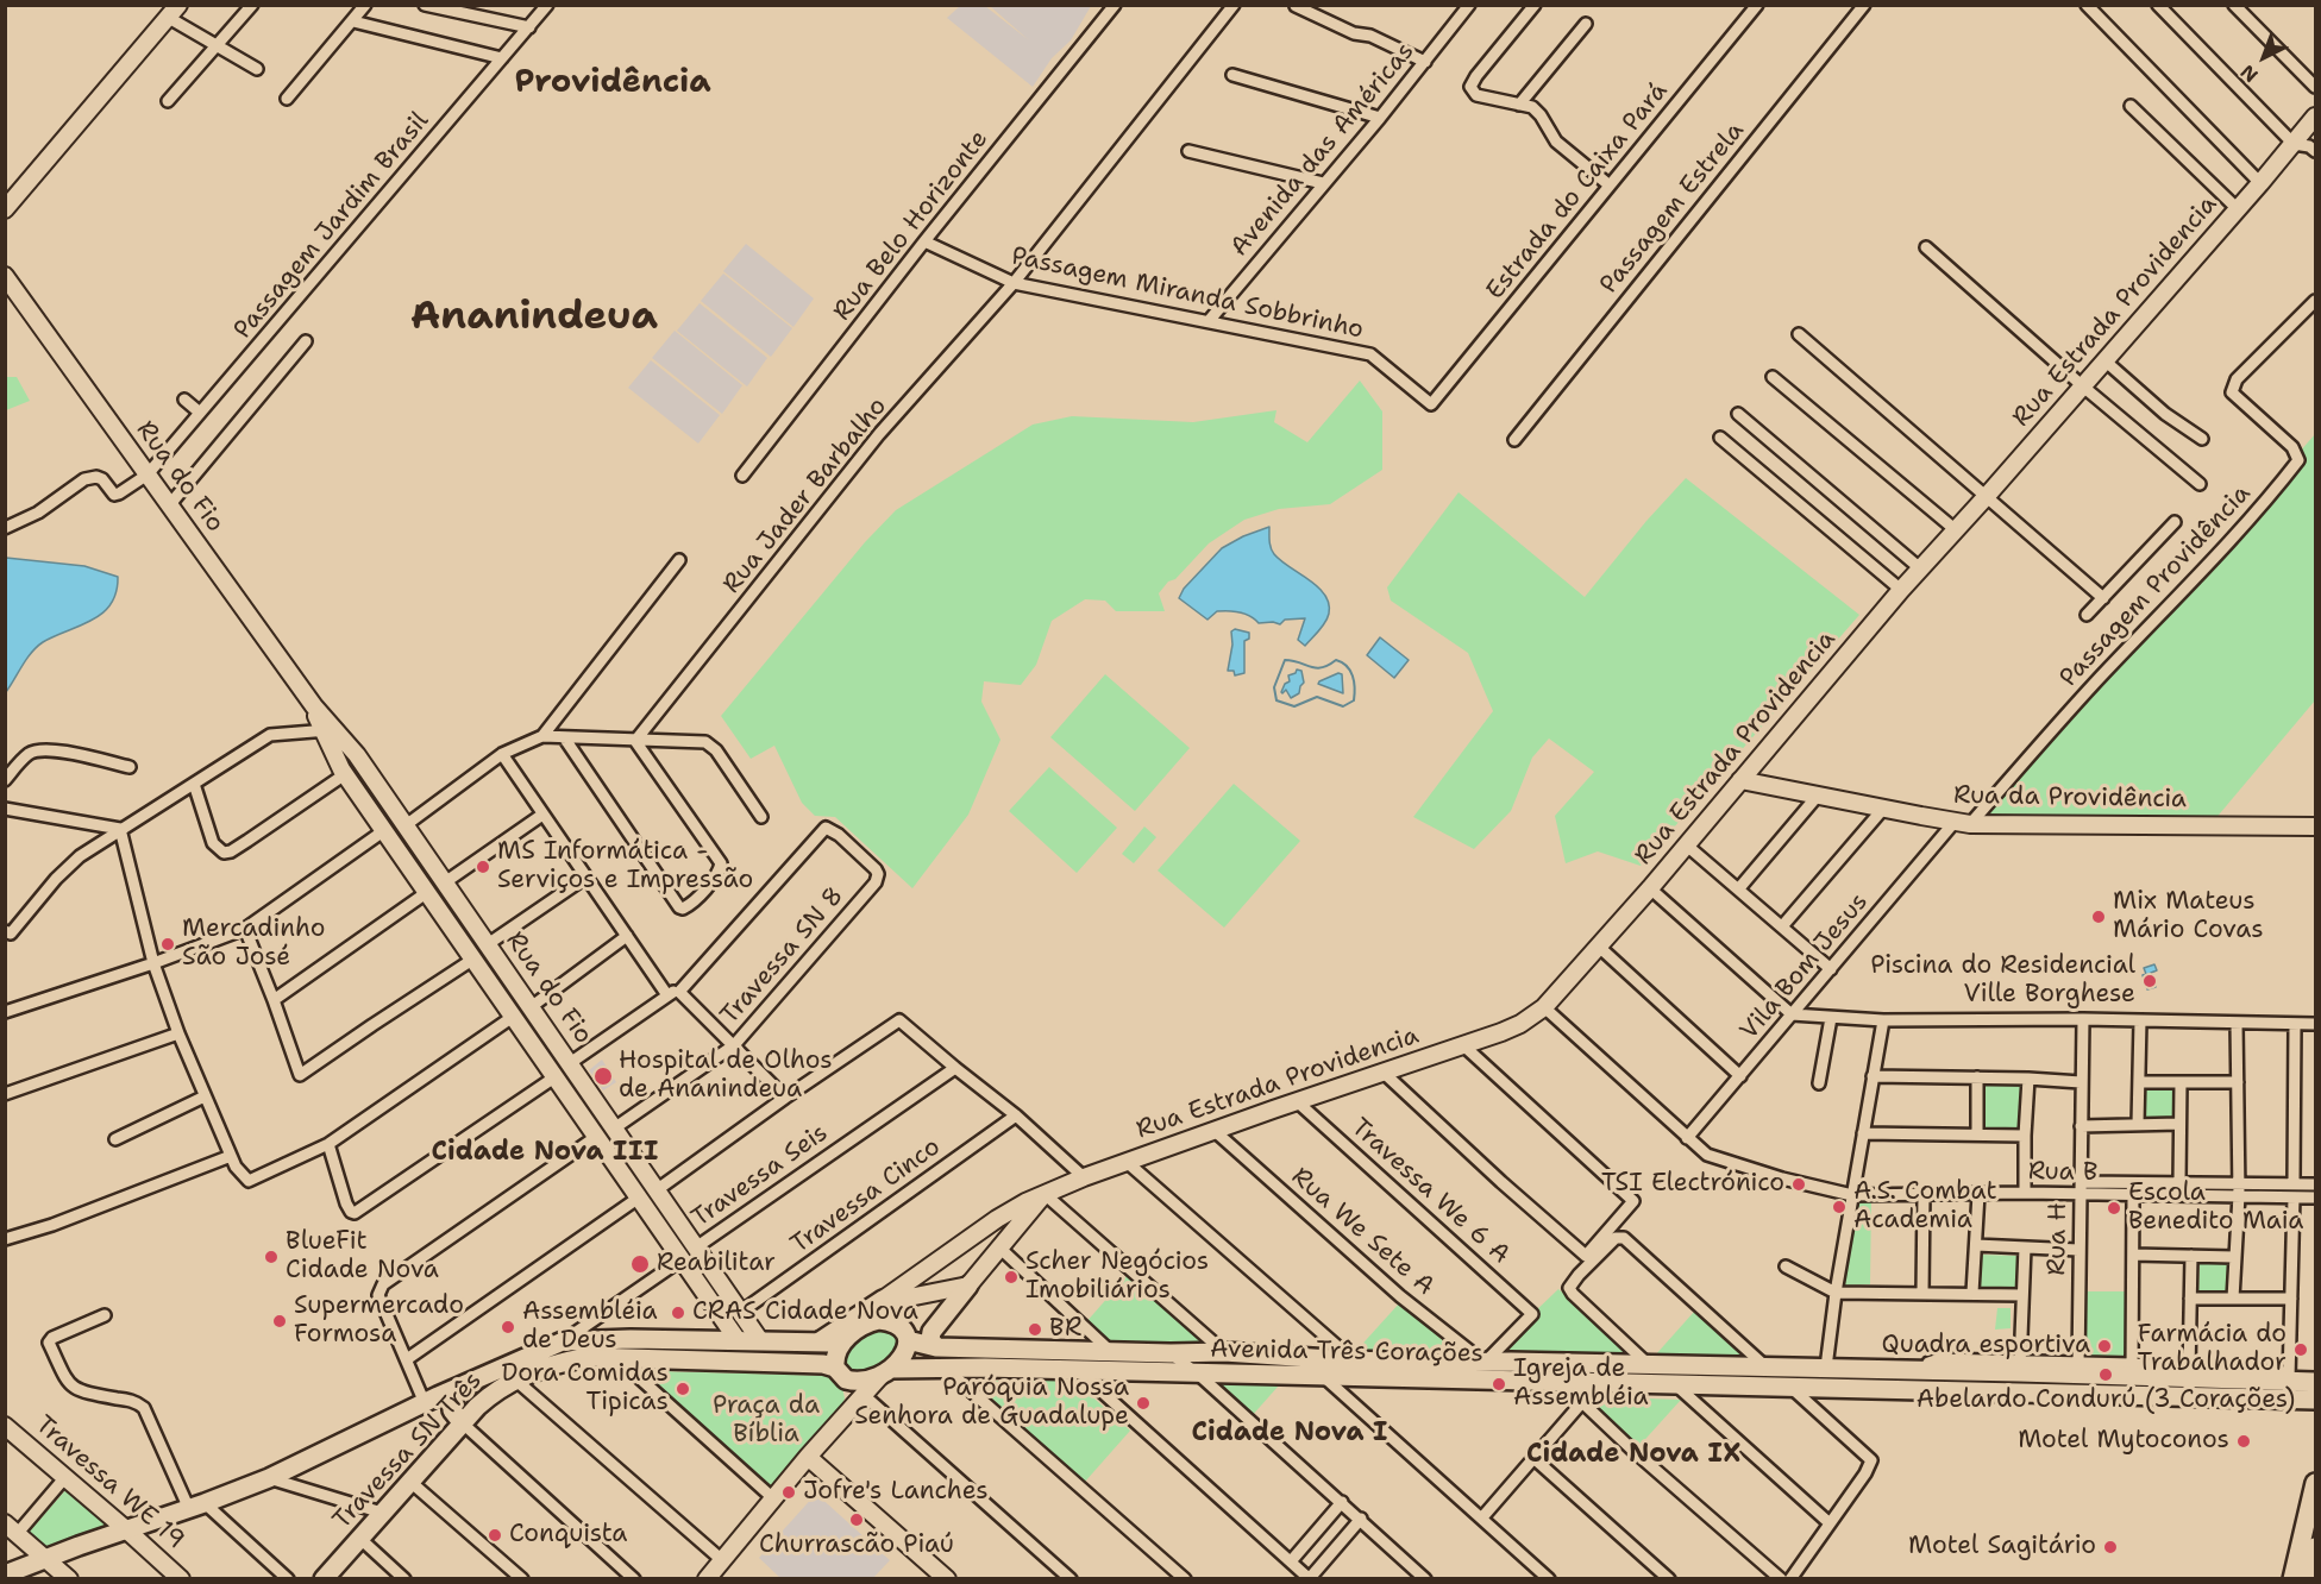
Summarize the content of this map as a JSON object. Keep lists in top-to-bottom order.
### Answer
{
  "streets": {
    "main road": [
      "Rua Estrada Providencia",
      "Rua do Fio",
      "Rua da Providência",
      "Avenida Três Corações",
      "Travessa SN Três",
      "Travessa WE 19"
    ],
    "street": [
      "Avenida das Américas",
      "Estrada do Caixa Pará",
      "Passagem Estrela",
      "Passagem Jardim Brasil",
      "Rua Belo Horizonte",
      "Passagem Miranda Sobbrinho",
      "Rua Jader Barbalho",
      "Passagem Providência",
      "Travessa SN 8",
      "Vila Bom Jesus",
      "Rua B",
      "Travessa Seis",
      "Travessa We 6 A",
      "Travessa Cinco",
      "Rua We Sete A",
      "Rua H"
    ]
  },
  "crossings": [
    ["Avenida das Américas", "Passagem Miranda Sobbrinho"],
    ["Estrada do Caixa Pará", "Passagem Miranda Sobbrinho"],
    ["Passagem Jardim Brasil", "Rua do Fio"],
    ["Rua Belo Horizonte", "Passagem Miranda Sobbrinho"],
    ["Passagem Miranda Sobbrinho", "Rua Jader Barbalho"],
    ["Rua Estrada Providencia", "Rua da Providência"],
    ["Rua Estrada Providencia", "Rua B"],
    ["Rua Estrada Providencia", "Travessa We 6 A"],
    ["Rua Estrada Providencia", "Rua We Sete A"],
    ["Rua Estrada Providencia", "Avenida Três Corações"],
    ["Rua Estrada Providencia", "Travessa SN Três"],
    ["Rua do Fio", "Travessa SN 8"],
    ["Rua do Fio", "Travessa Seis"],
    ["Rua do Fio", "Travessa Cinco"],
    ["Passagem Providência", "Rua da Providência"],
    ["Passagem Providência", "Vila Bom Jesus"],
    ["Rua da Providência", "Vila Bom Jesus"],
    ["Vila Bom Jesus", "Rua B"],
    ["Rua B", "Rua H"],
    ["Travessa We 6 A", "Rua We Sete A"],
    ["Travessa We 6 A", "Avenida Três Corações"],
    ["Rua We Sete A", "Avenida Três Corações"],
    ["Rua H", "Avenida Três Corações"],
    ["Avenida Três Corações", "Travessa SN Três"]
  ],
  "districts": [
    "Providência",
    "Ananindeua",
    "Cidade Nova III",
    "Cidade Nova I",
    "Cidade Nova IX"
  ],
  "parks": ["Praça da Bíblia"],
  "places": [
    "MS Informática - Serviços e Impressão",
    "Mix Mateus Mário Covas",
    "Mercadinho São José",
    "Piscina do Residencial Ville Borghese",
    "Hospital de Olhos de Ananindeua",
    "TSI Electrónico",
    "A.S. Combat Academia",
    "Escola Benedito Maia",
    "BlueFit Cidade Nova",
    "Reabilitar",
    "Scher Negócios Imobiliários",
    "CRAS Cidade Nova",
    "Supermercado Formosa",
    "Assembléia de Deus",
    "BR",
    "Quadra esportiva",
    "Farmácia do Trabalhador",
    "Abelardo Condurú (3 Corações)",
    "Igreja de Assembléia",
    "Dora Comidas Tipicas",
    "Paróquia Nossa Senhora de Guadalupe",
    "Motel Mytoconos",
    "Jofre's Lanches",
    "Churrascão Piaú",
    "Conquista",
    "Motel Sagitário"
  ],
  "north": "bottom left"
}
